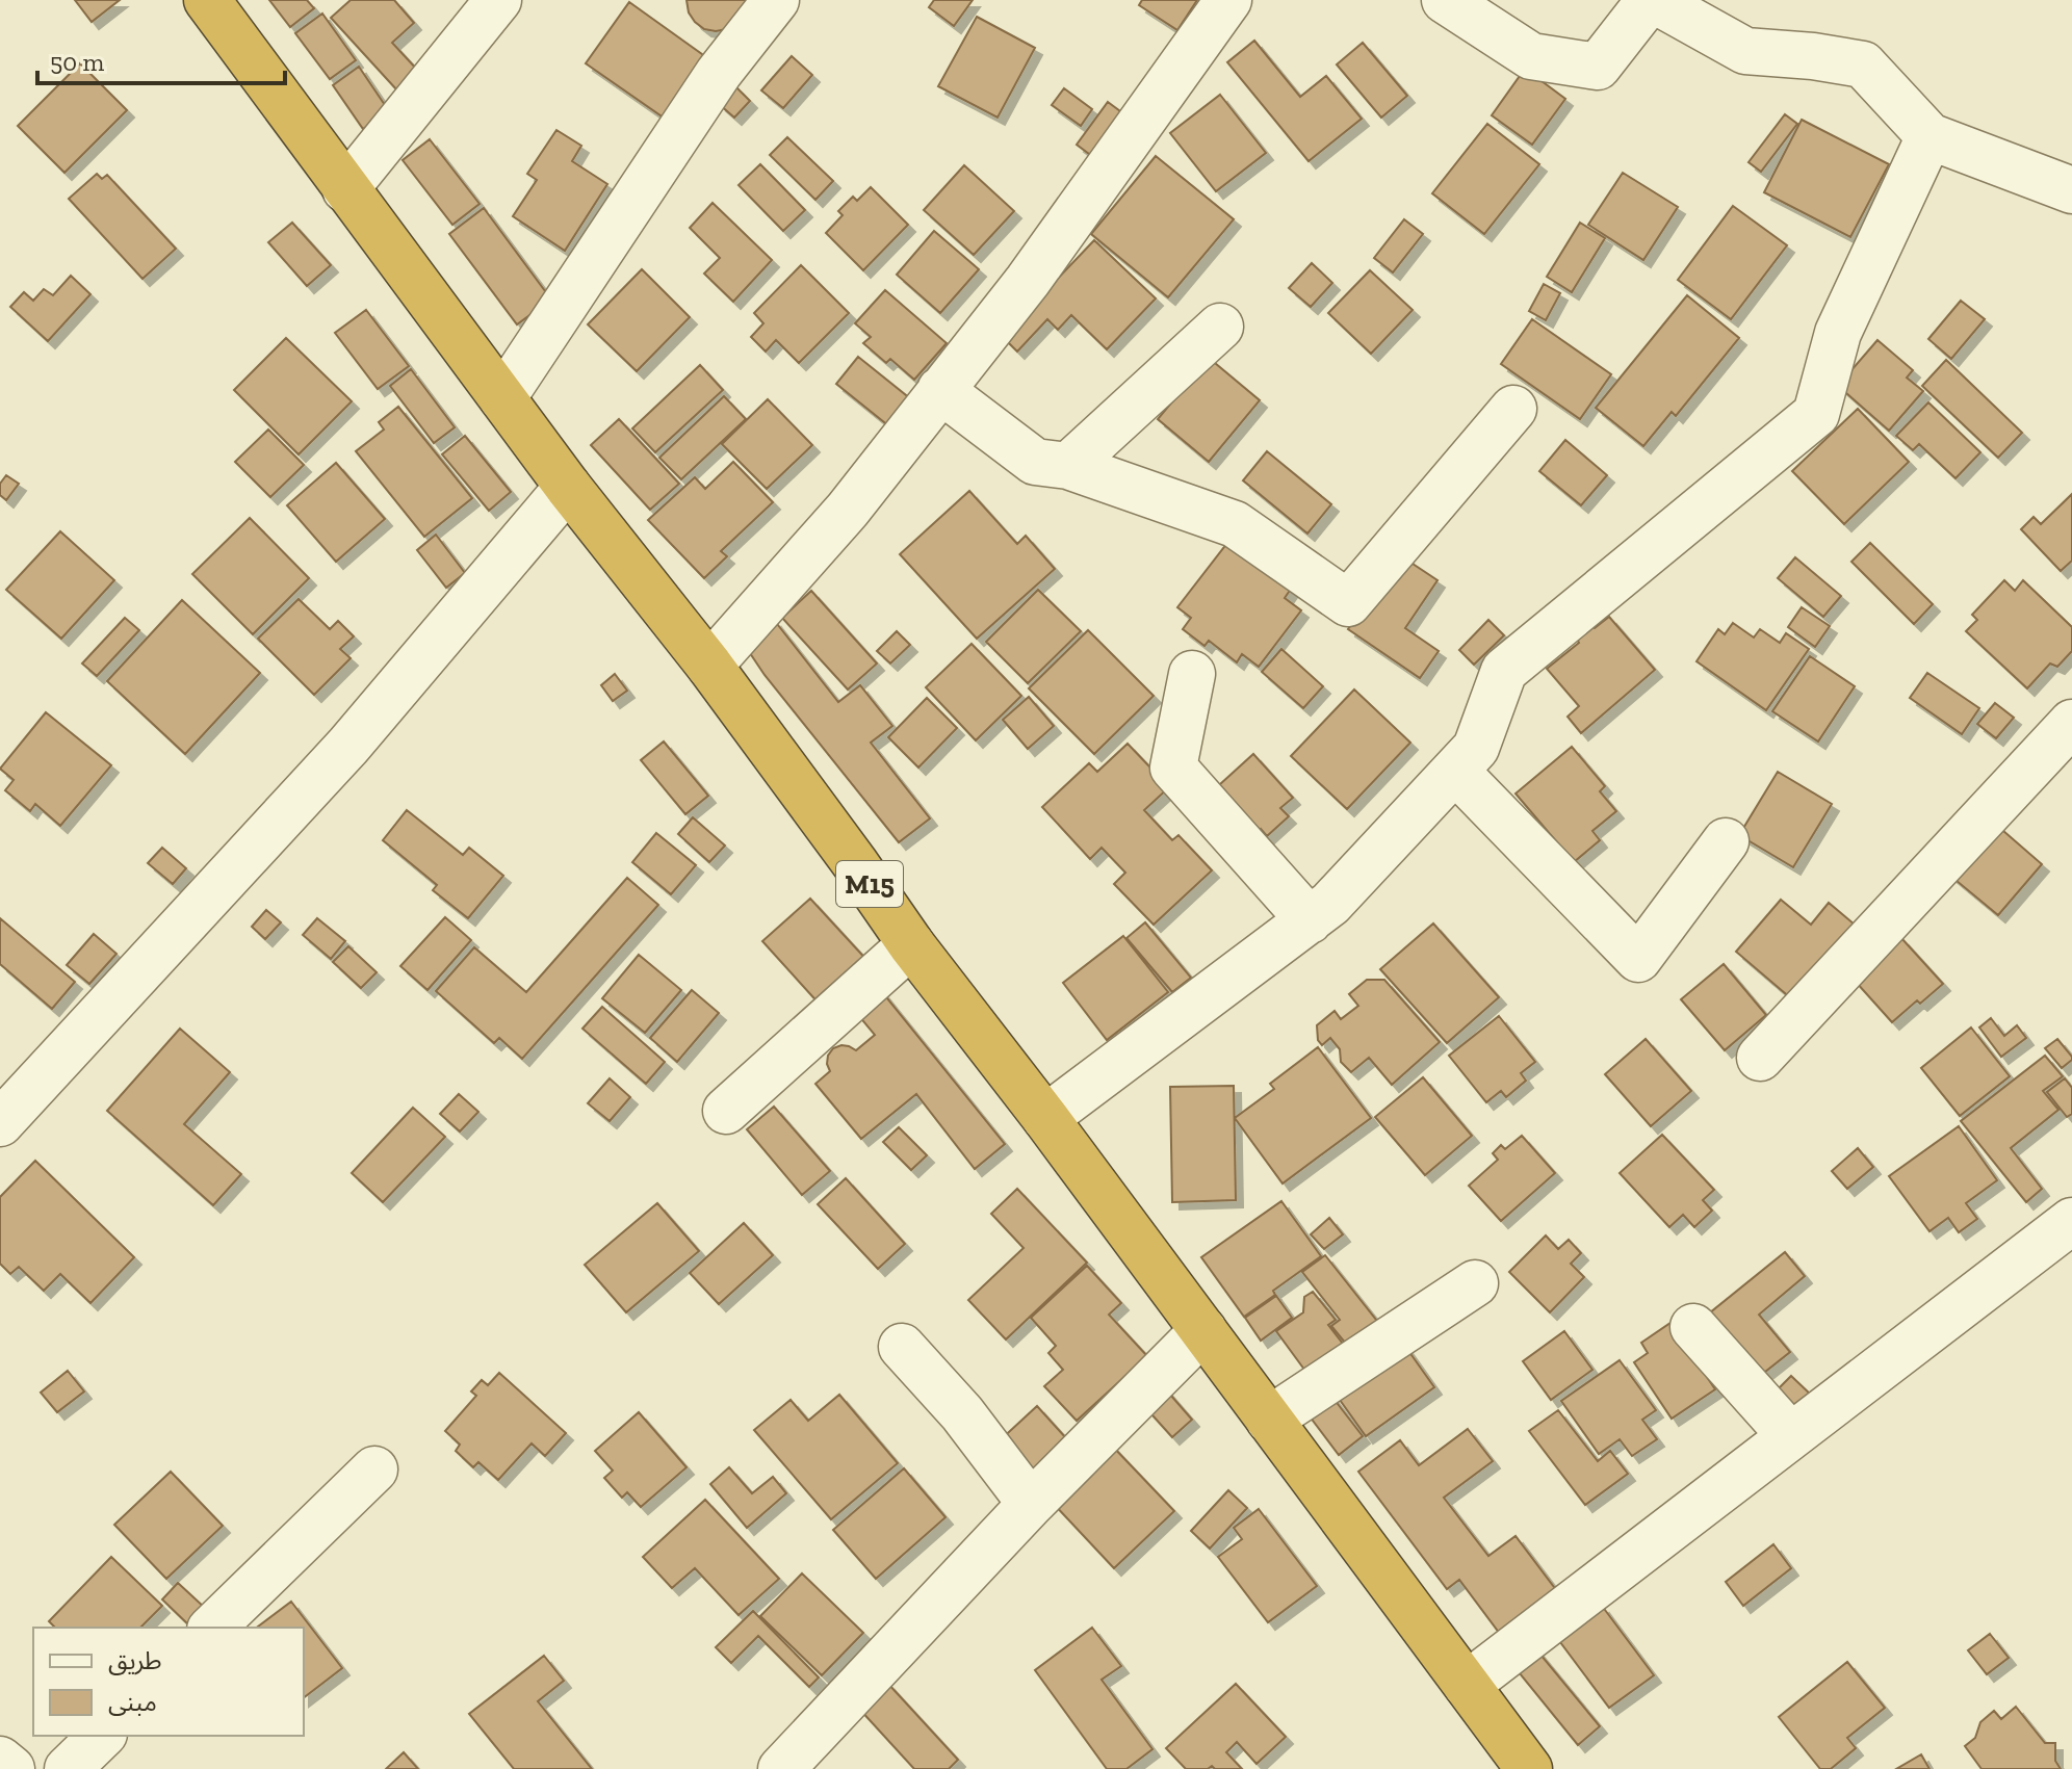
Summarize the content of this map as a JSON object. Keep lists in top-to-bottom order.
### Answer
{
  "streets": {
    "highway": ["M15"]
  },
  "legend": ["طريق", "مبنى"],
  "scale_bar": "50 m"
}
